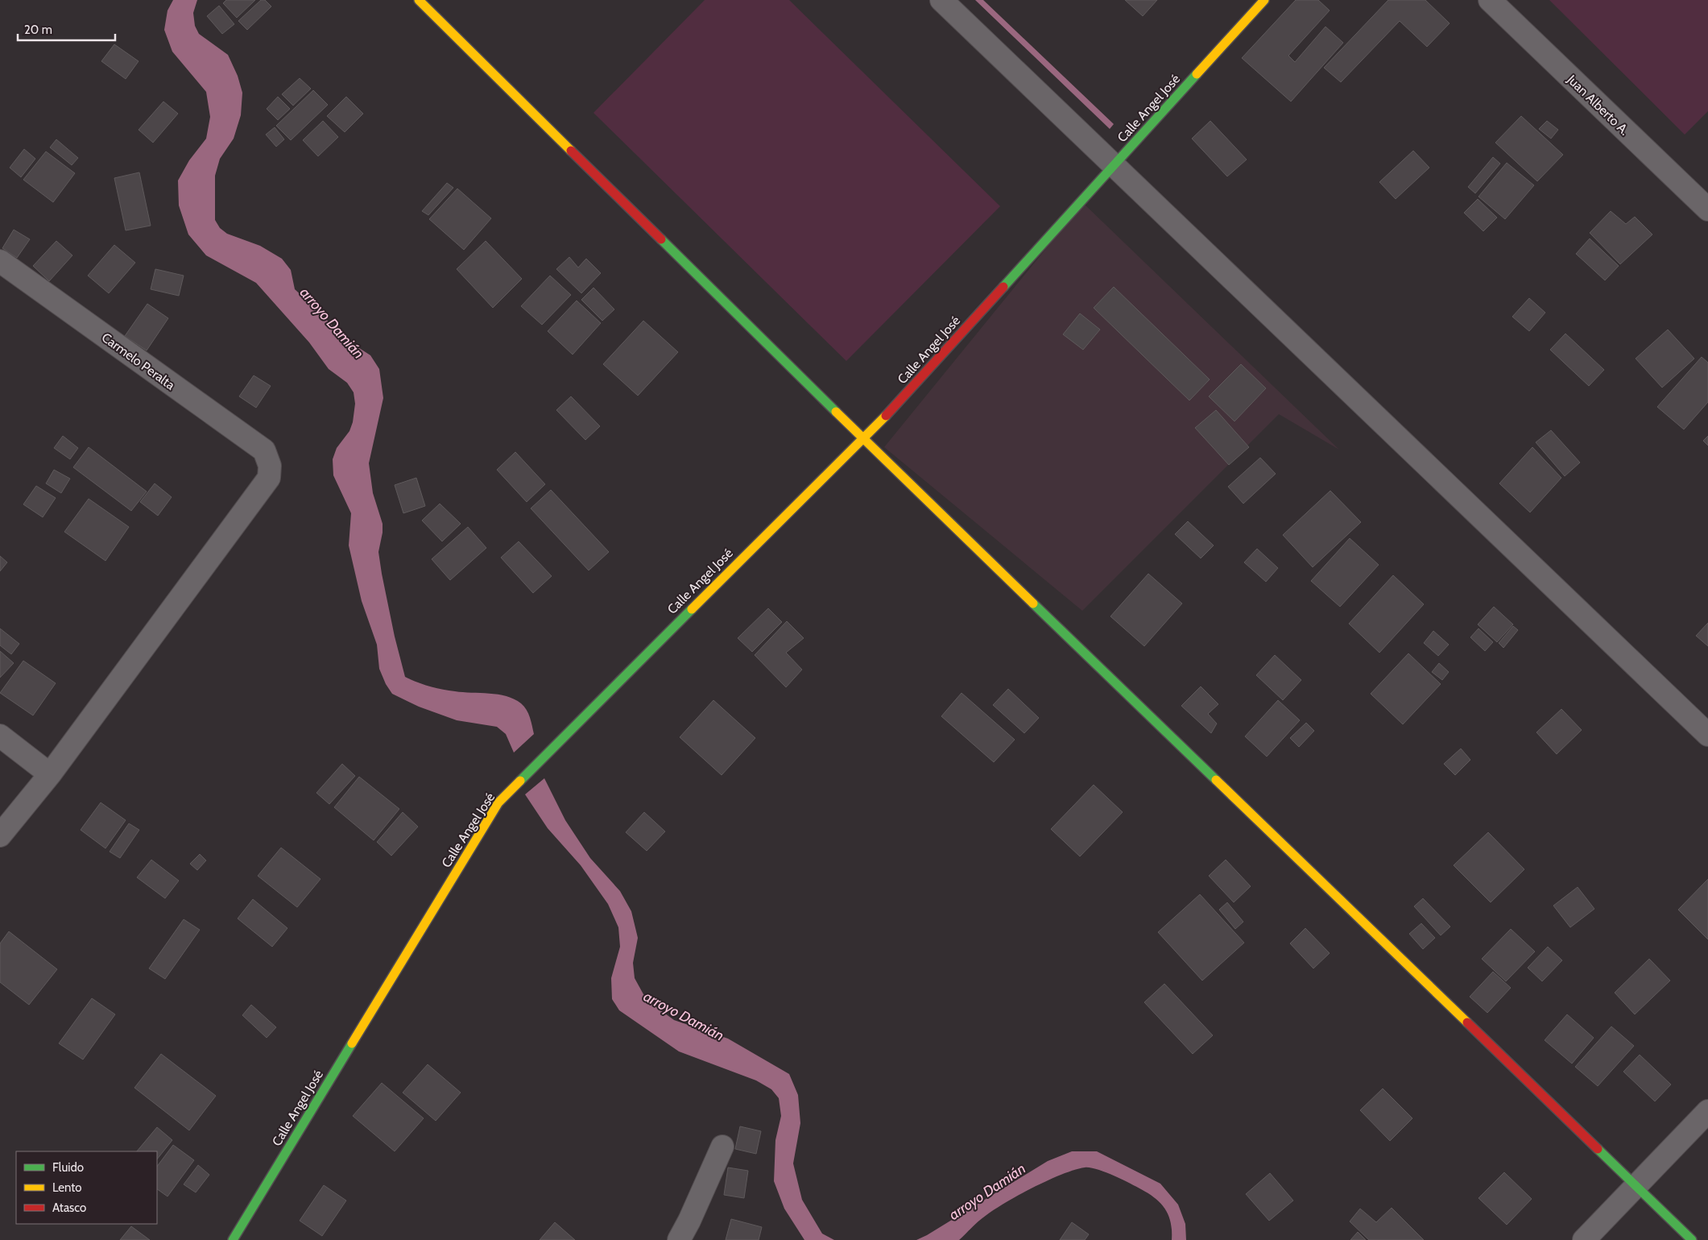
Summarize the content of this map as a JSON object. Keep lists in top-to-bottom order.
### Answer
{
  "streets": {
    "street": ["Juan Alberto A.", "Calle Angel José", "Carmelo Peralta"]
  },
  "water": ["arroyo Damián"],
  "legend": ["Fluido", "Lento", "Atasco"],
  "scale_bar": "20 m"
}
